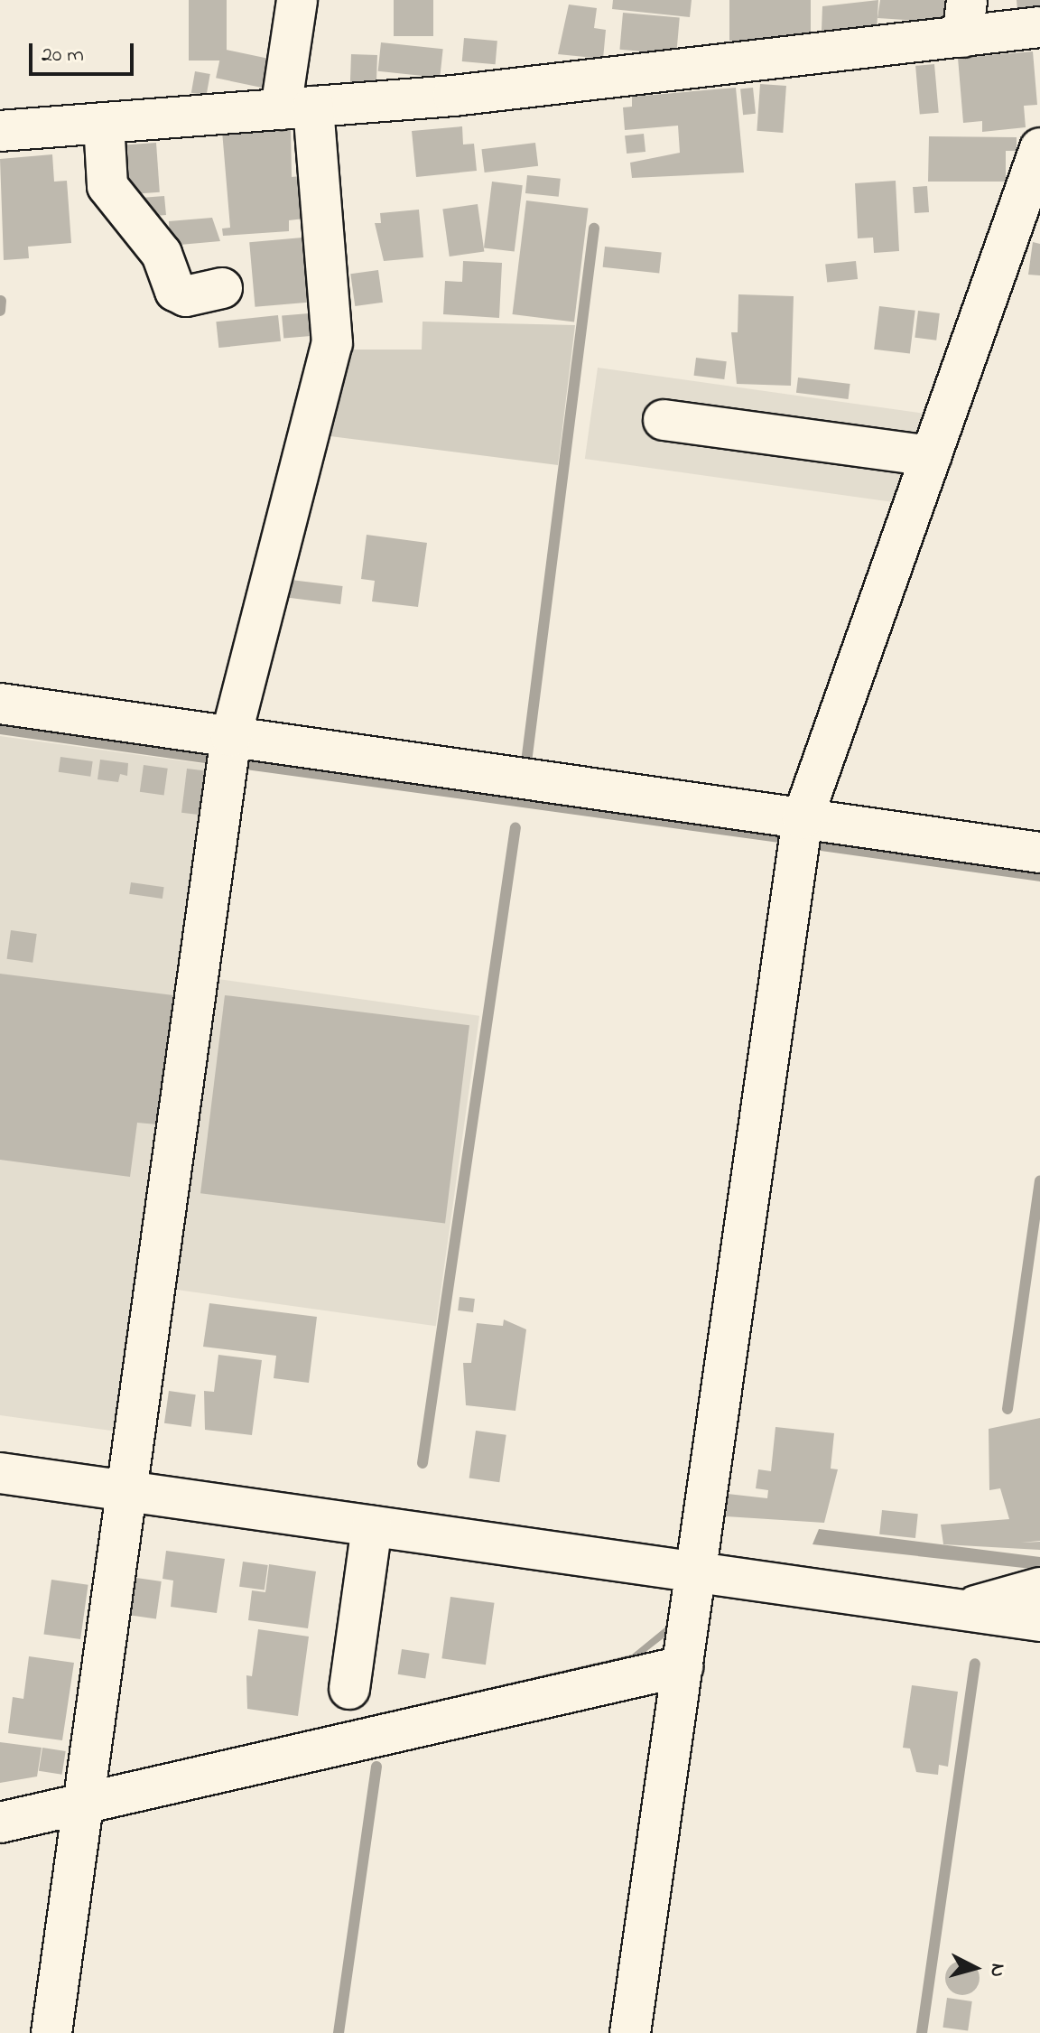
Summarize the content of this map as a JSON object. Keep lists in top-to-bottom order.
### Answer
{
  "scale_bar": "20 m",
  "north": "right"
}
